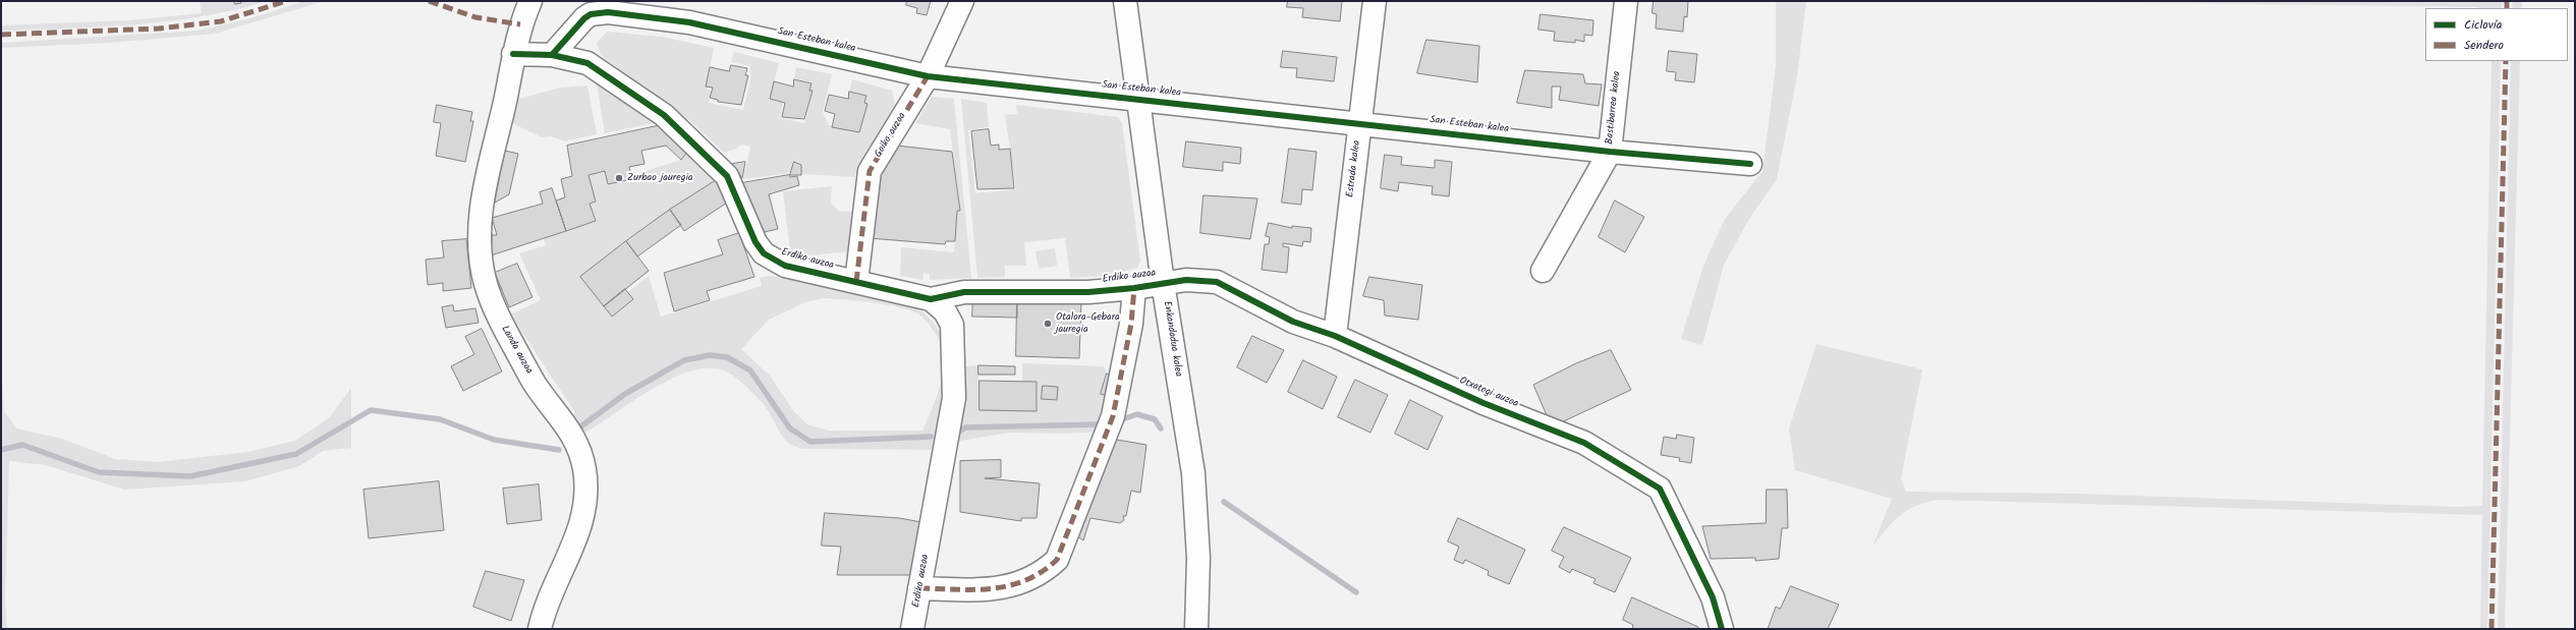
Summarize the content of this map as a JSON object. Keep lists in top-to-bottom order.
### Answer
{
  "streets": {
    "street": [
      "San Esteban kalea",
      "Bastibarrea kalea",
      "Goiko auzoa",
      "Estrada kalea",
      "Erdiko auzoa",
      "Enkandadua kalea",
      "Landa auzoa",
      "Otxategi auzoa"
    ]
  },
  "crossings": [
    ["San Esteban kalea", "Bastibarrea kalea"],
    ["San Esteban kalea", "Goiko auzoa"],
    ["San Esteban kalea", "Estrada kalea"],
    ["San Esteban kalea", "Erdiko auzoa"],
    ["San Esteban kalea", "Enkandadua kalea"],
    ["Goiko auzoa", "Erdiko auzoa"],
    ["Estrada kalea", "Otxategi auzoa"],
    ["Erdiko auzoa", "Enkandadua kalea"],
    ["Erdiko auzoa", "Landa auzoa"],
    ["Erdiko auzoa", "Otxategi auzoa"],
    ["Enkandadua kalea", "Otxategi auzoa"]
  ],
  "places": ["Zurbao jauregia", "Otalora-Gebara jauregia"],
  "legend": ["Ciclovía", "Sendero"]
}
